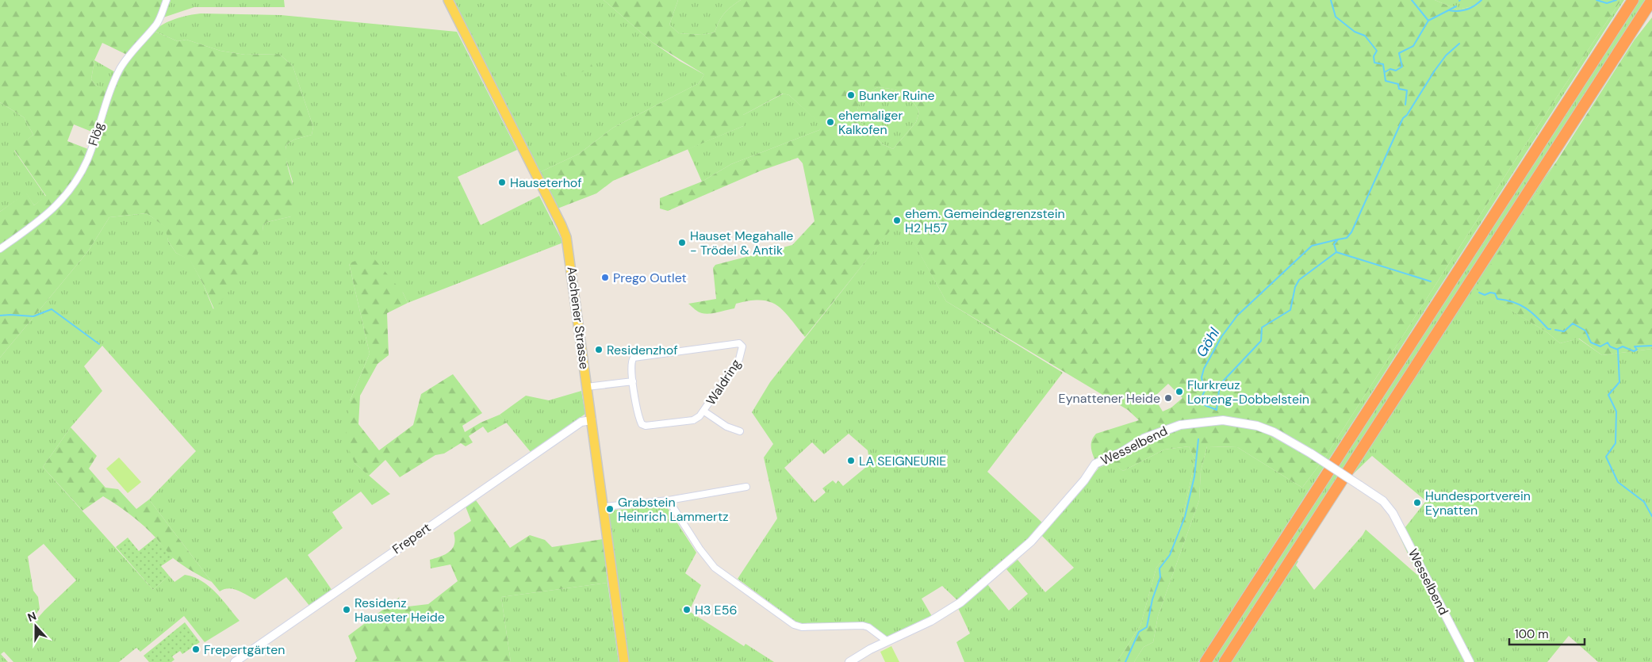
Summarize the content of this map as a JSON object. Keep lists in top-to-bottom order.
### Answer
{
  "streets": {
    "main road": ["Aachener Strasse"],
    "street": [
      "Flög",
      "Waldring",
      "Wesselbend",
      "Frepert"
    ]
  },
  "crossings": [
    ["Aachener Strasse", "Frepert"]
  ],
  "water": ["Göhl"],
  "places": [
    "Bunker Ruine",
    "ehemaliger Kalkofen",
    "Hauseterhof",
    "ehem. Gemeindegrenzstein H2 H57",
    "Hauset Megahalle - Trödel & Antik",
    "Prego Outlet",
    "Residenzhof",
    "Flurkreuz Lorreng-Dobbelstein",
    "Eynattener Heide",
    "LA SEIGNEURIE",
    "Hundesportverein Eynatten",
    "Grabstein Heinrich Lammertz",
    "Residenz Hauseter Heide",
    "H3 E56",
    "Frepertgärten"
  ],
  "scale_bar": "100 m",
  "north": "top"
}
